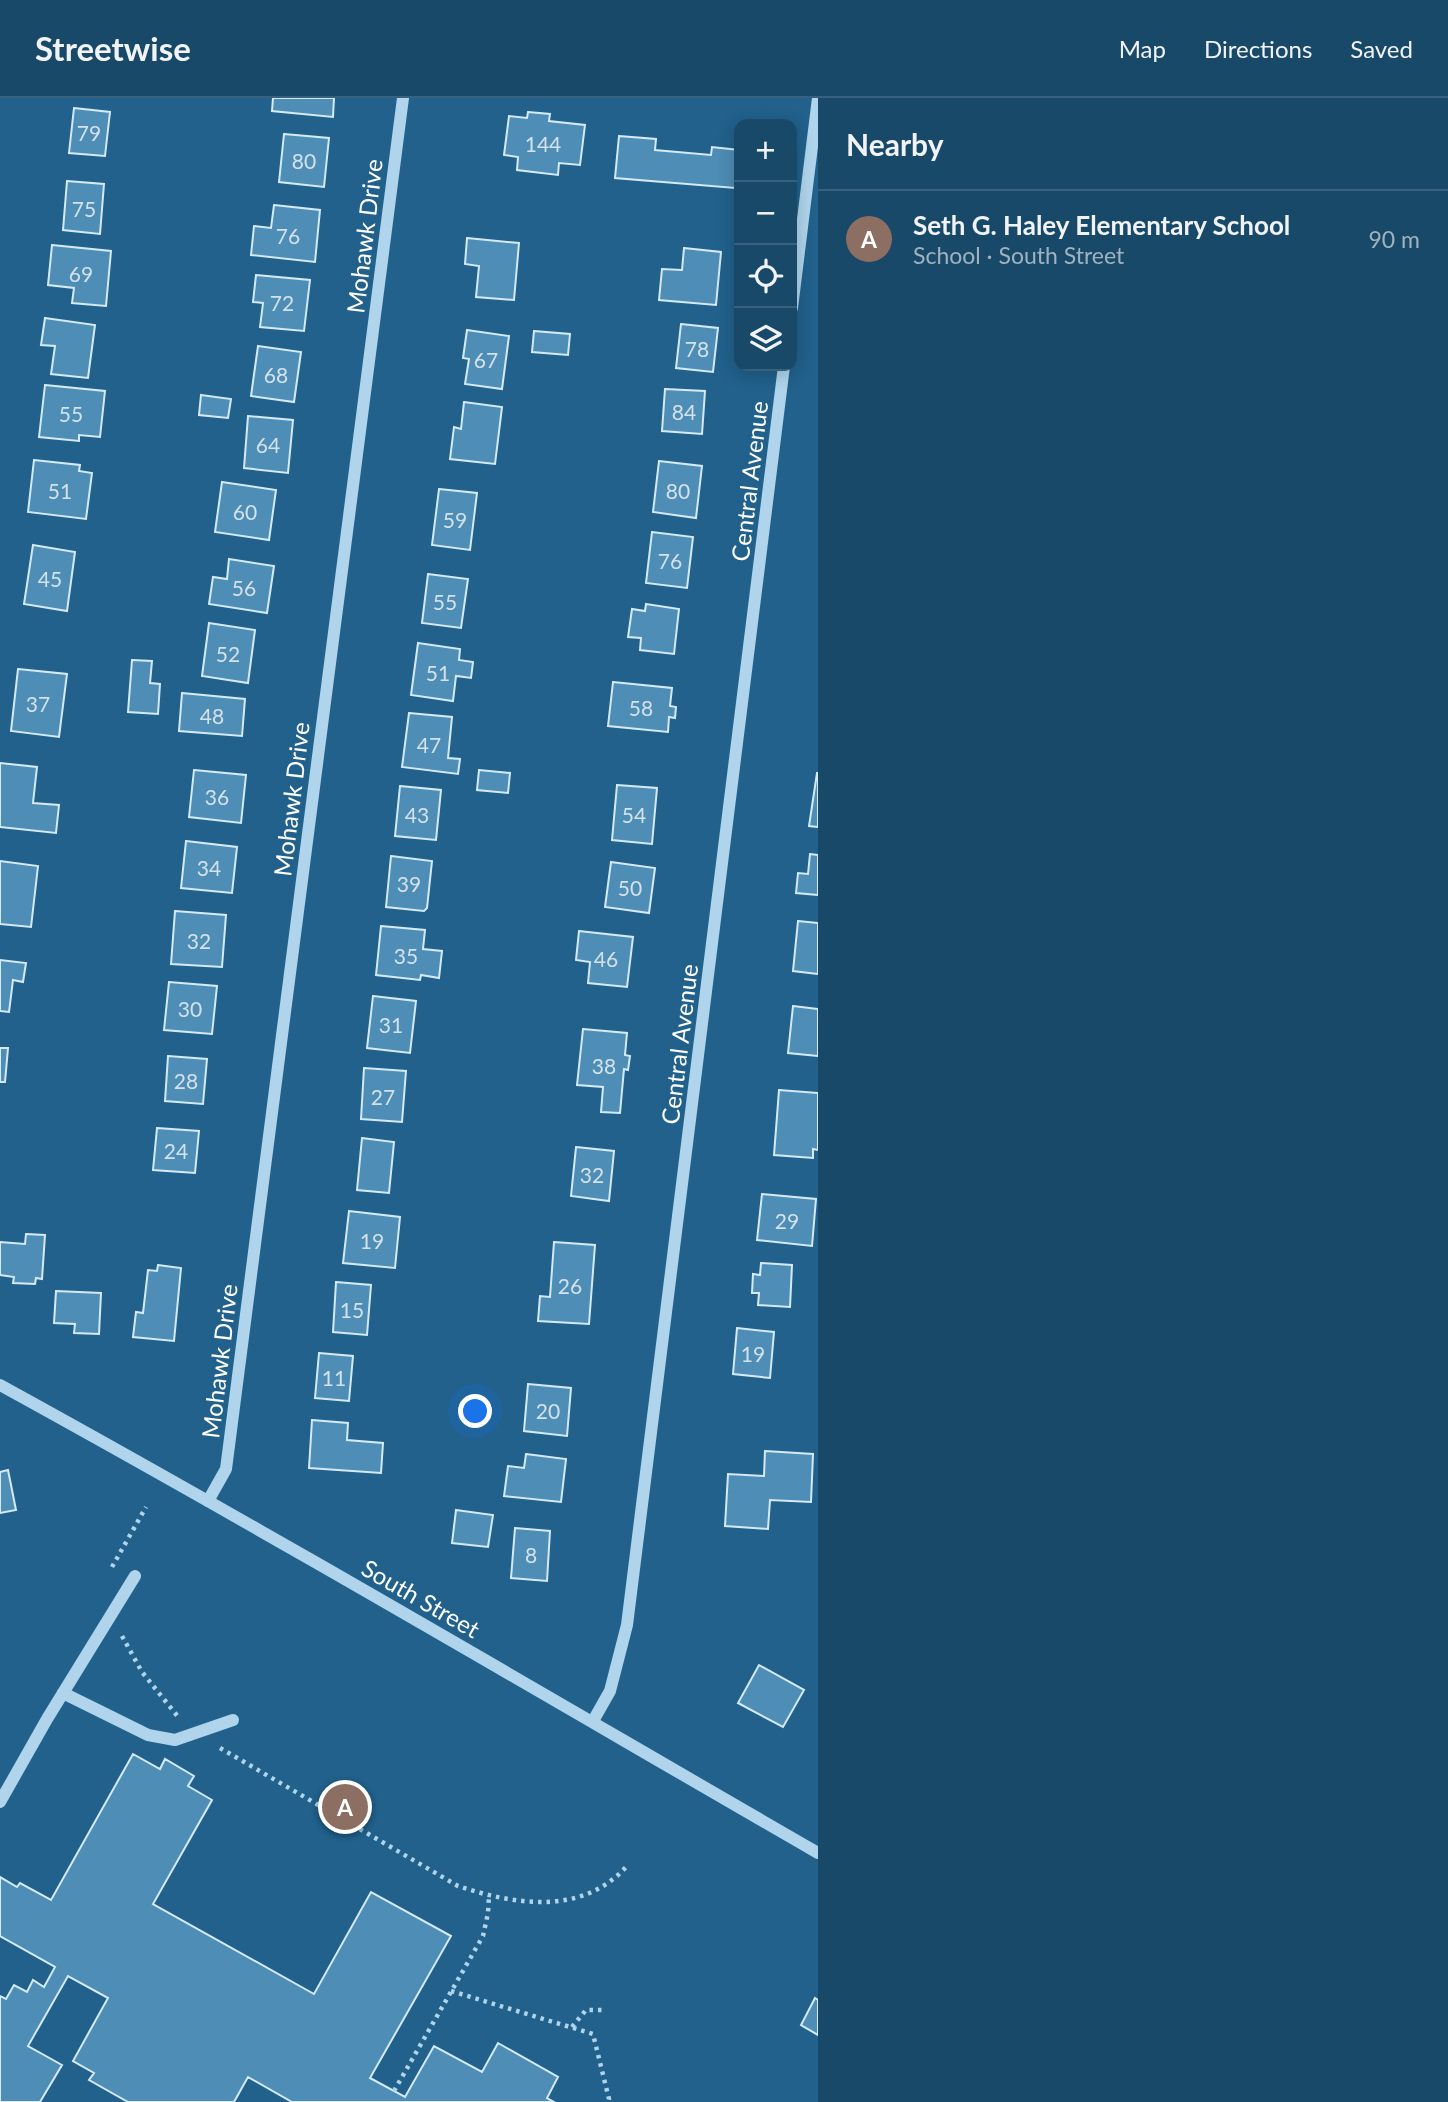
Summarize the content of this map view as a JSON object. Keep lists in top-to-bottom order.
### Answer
{
  "streets": {
    "street": ["Mohawk Drive", "Central Avenue", "South Street"]
  },
  "crossings": [
    ["Mohawk Drive", "South Street"],
    ["Central Avenue", "South Street"]
  ],
  "house_numbers": [
    "79",
    "144",
    "80",
    "75",
    "76",
    "69",
    "72",
    "78",
    "67",
    "68",
    "84",
    "55",
    "64",
    "51",
    "80",
    "60",
    "59",
    "76",
    "45",
    "56",
    "55",
    "52",
    "51",
    "37",
    "58",
    "48",
    "47",
    "36",
    "43",
    "54",
    "34",
    "39",
    "50",
    "32",
    "35",
    "46",
    "30",
    "31",
    "38",
    "28",
    "27",
    "24",
    "32",
    "29",
    "19",
    "26",
    "15",
    "19",
    "11",
    "20",
    "8"
  ],
  "page": {
    "header": "Streetwise",
    "nav": ["Map", "Directions", "Saved"],
    "heading": "Nearby",
    "map_buttons": ["+", "−"],
    "list": [
      {
        "mark": "A",
        "name": "Seth G. Haley Elementary School",
        "note": "School · South Street",
        "value": "90 m"
      }
    ],
    "pins": "A"
  }
}
